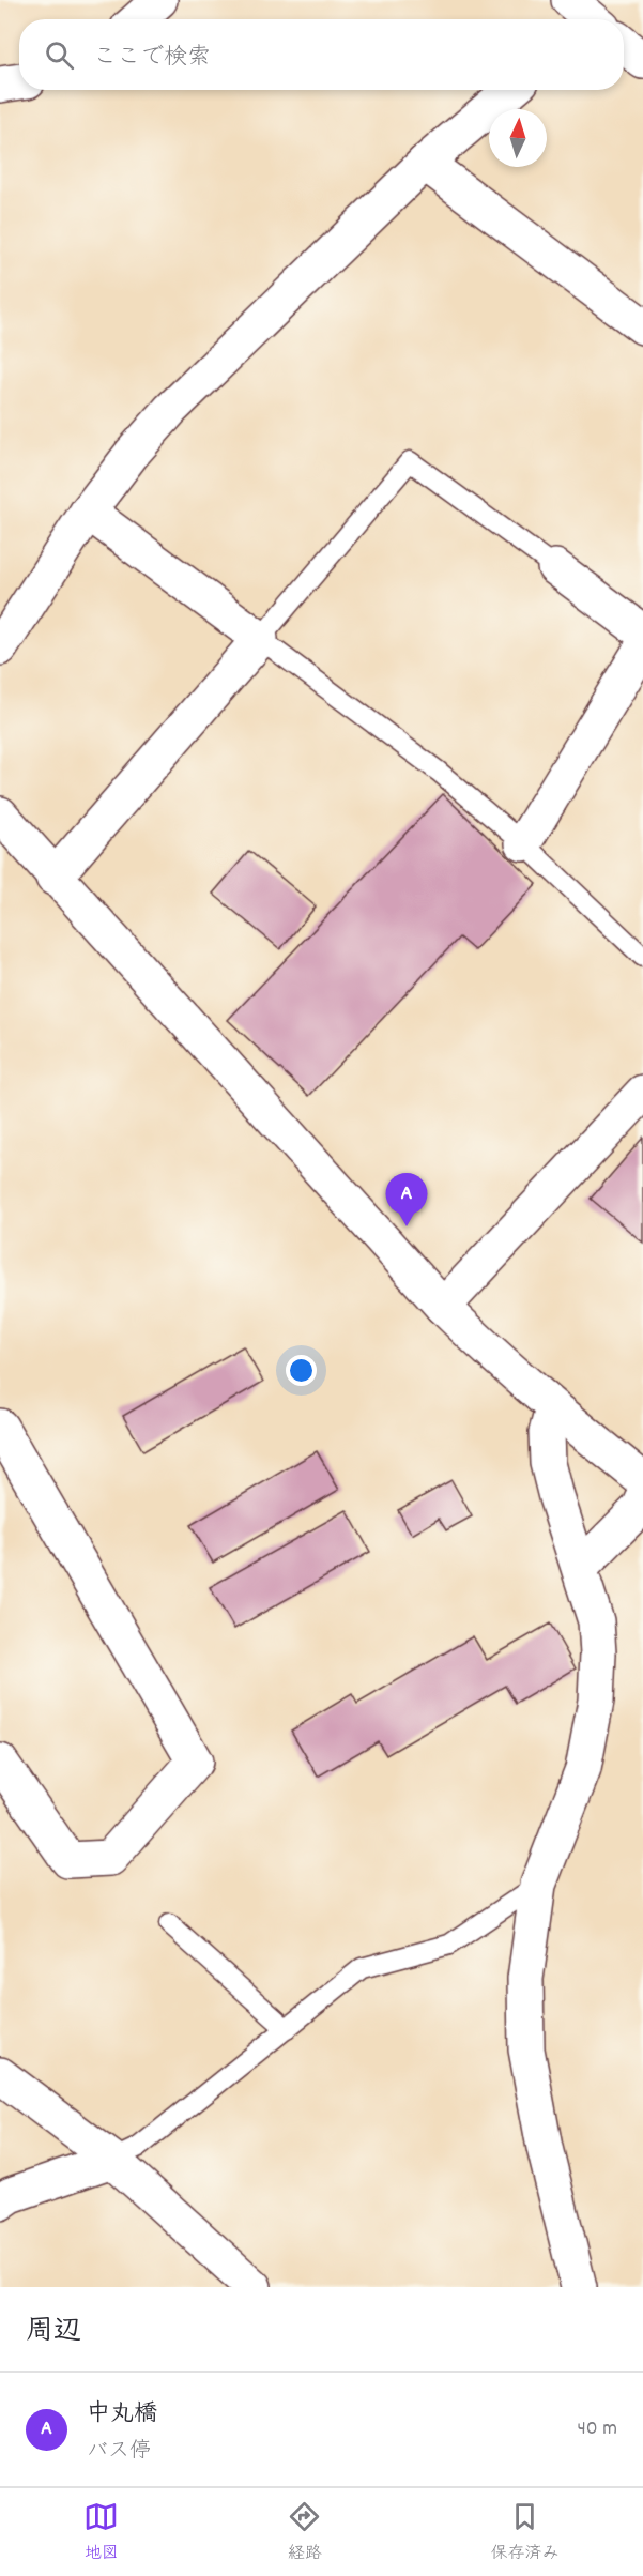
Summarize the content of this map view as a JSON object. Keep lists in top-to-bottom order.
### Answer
{
  "north": "top",
  "page": {
    "search": "ここで検索",
    "pins": "A",
    "heading": "周辺",
    "list": [
      {
        "mark": "A",
        "name": "中丸橋",
        "note": "バス停",
        "value": "40 m"
      }
    ],
    "nav": ["地図", "経路", "保存済み"]
  }
}
